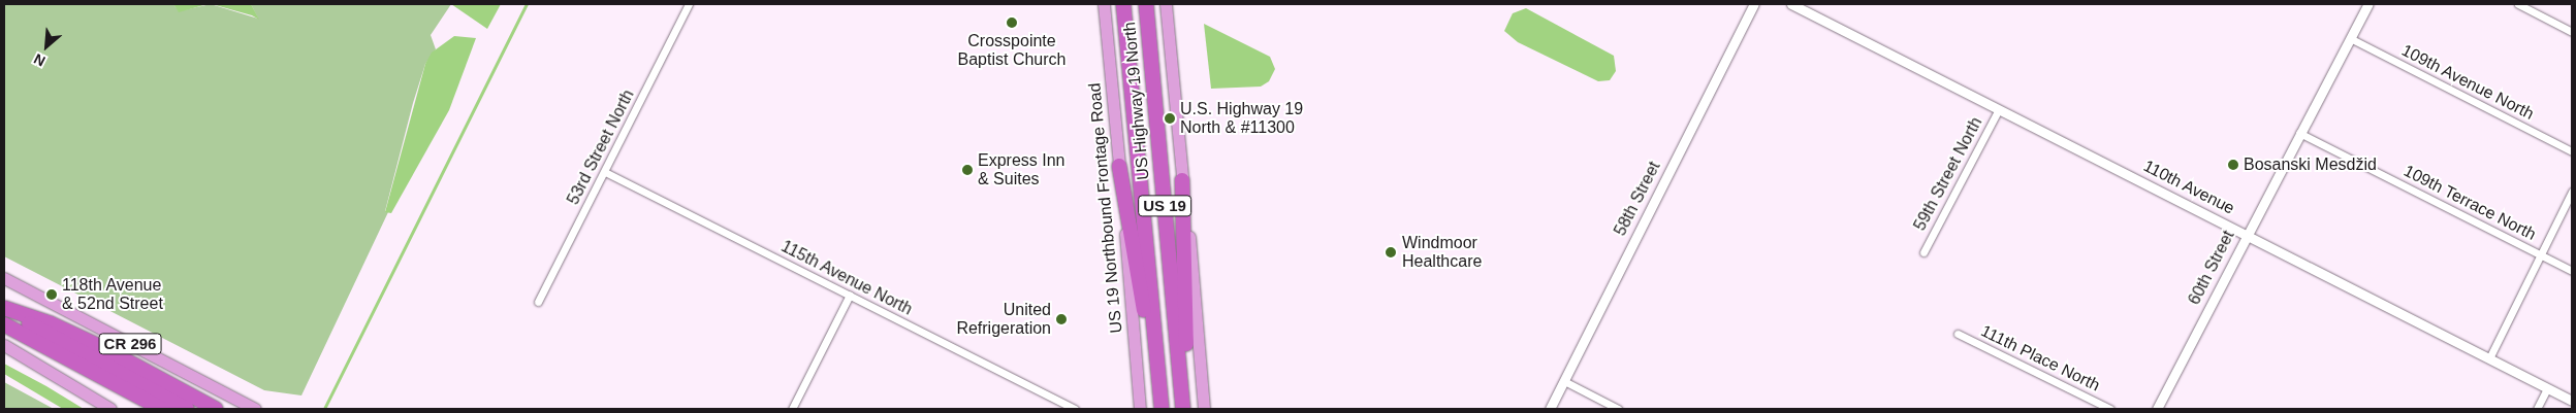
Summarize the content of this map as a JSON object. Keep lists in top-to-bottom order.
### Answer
{
  "streets": {
    "highway": ["US Highway 19 North", "US 19"],
    "main road": ["US 19 Northbound Frontage Road", "CR 296"],
    "street": [
      "109th Avenue North",
      "53rd Street North",
      "59th Street North",
      "110th Avenue",
      "58th Street",
      "109th Terrace North",
      "60th Street",
      "115th Avenue North",
      "111th Place North"
    ]
  },
  "crossings": [
    ["109th Avenue North", "60th Street"],
    ["53rd Street North", "115th Avenue North"],
    ["59th Street North", "110th Avenue"],
    ["110th Avenue", "60th Street"],
    ["109th Terrace North", "60th Street"]
  ],
  "places": [
    "Crosspointe Baptist Church",
    "U.S. Highway 19 North & #11300",
    "Bosanski Mesdžid",
    "Express Inn & Suites",
    "Windmoor Healthcare",
    "118th Avenue & 52nd Street",
    "United Refrigeration"
  ],
  "north": "bottom left"
}
